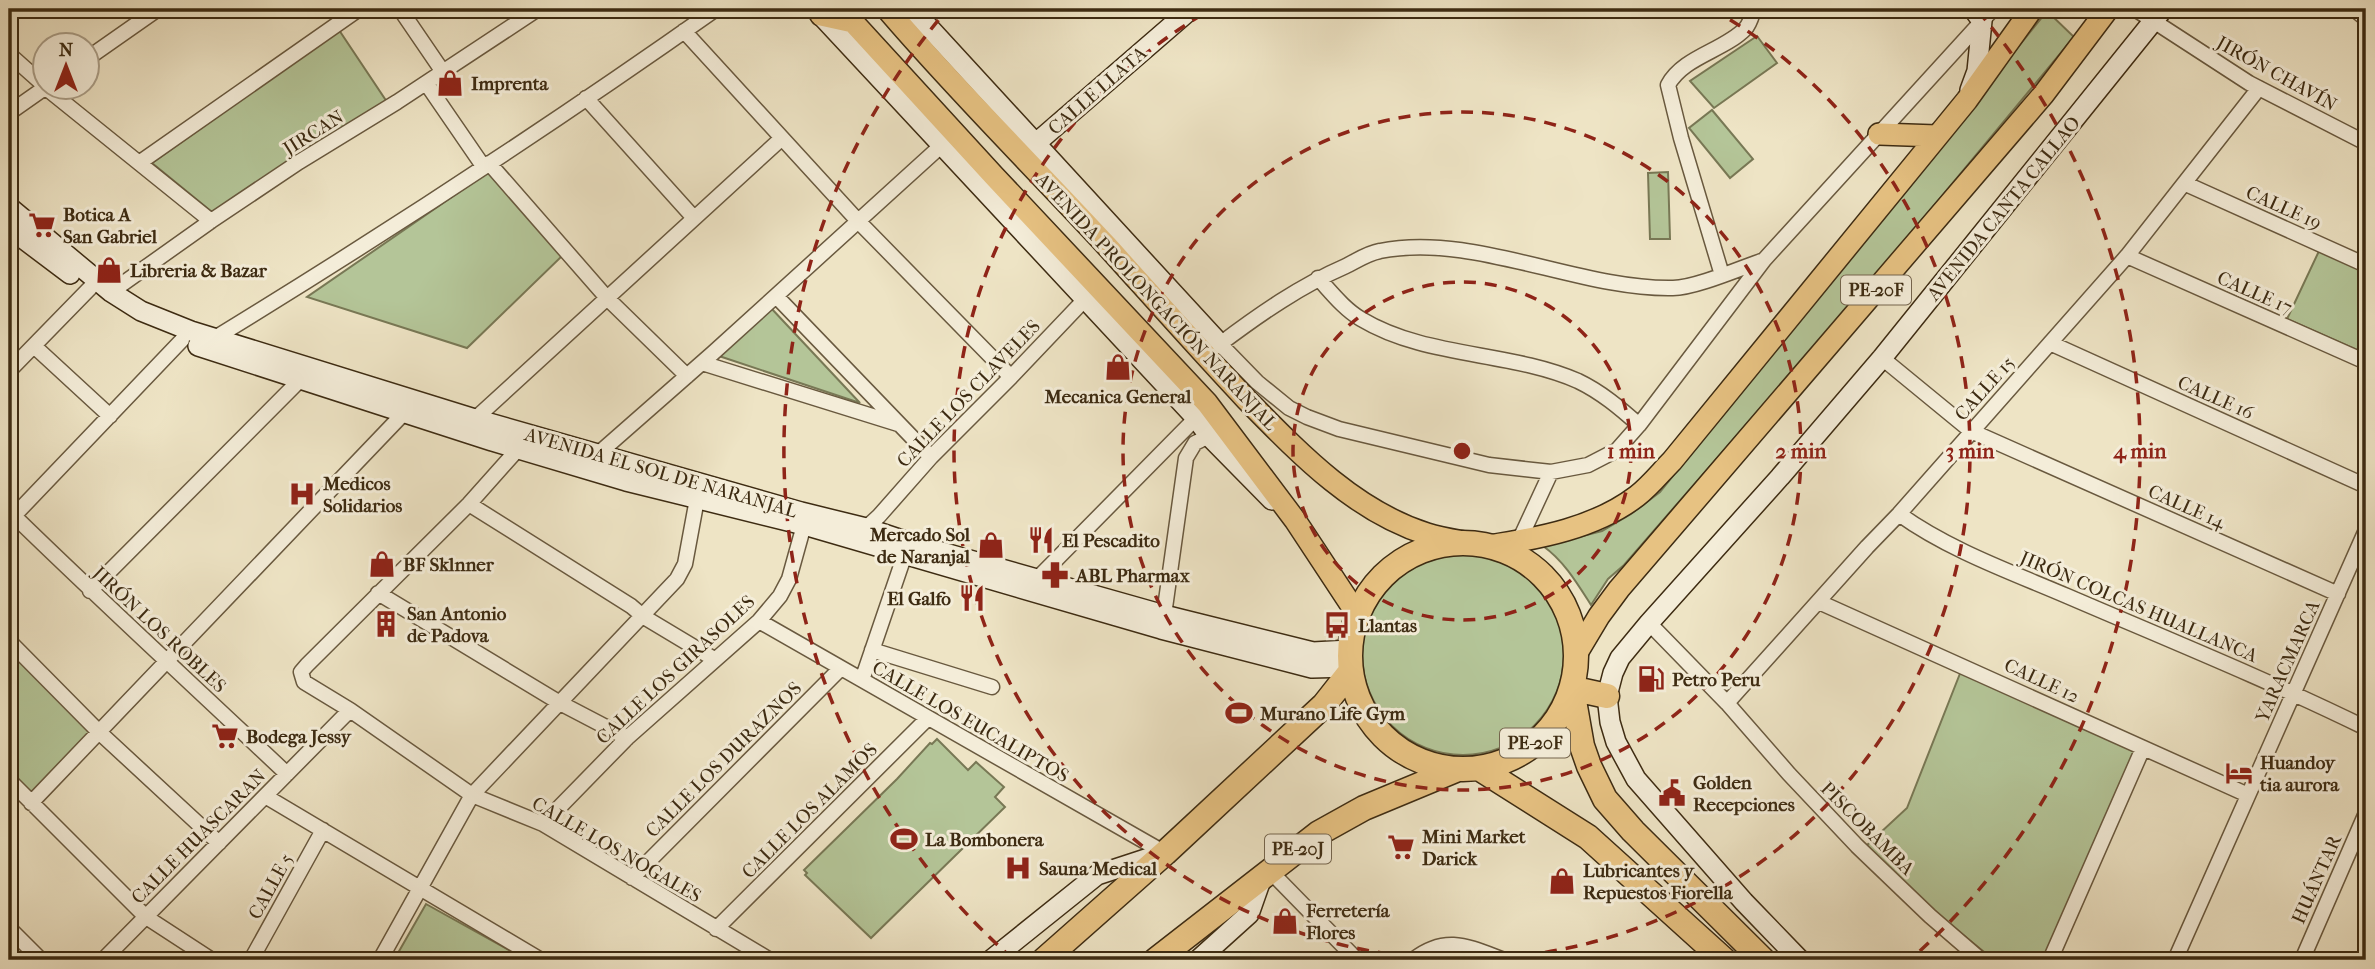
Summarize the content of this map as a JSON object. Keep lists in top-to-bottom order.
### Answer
{
  "streets": {
    "highway": ["PE-20F", "PE-20J"],
    "main road": ["AVENIDA CANTA CALLAO", "AVENIDA PROLONGACIÓN NARANJAL"],
    "street": [
      "JIRÓN CHAVÍN",
      "CALLE LLATA",
      "JIRCAN",
      "CALLE 19",
      "CALLE 17",
      "CALLE 15",
      "CALLE LOS CLAVELES",
      "CALLE 16",
      "AVENIDA EL SOL DE NARANJAL",
      "CALLE 14",
      "JIRÓN COLCAS HUALLANCA",
      "JIRÓN LOS ROBLES",
      "YARACMARCA",
      "CALLE LOS GIRASOLES",
      "CALLE 12",
      "CALLE LOS EUCALIPTOS",
      "CALLE LOS DURAZNOS",
      "CALLE LOS ALAMOS",
      "PISCOBAMBA",
      "CALLE HUASCARAN",
      "CALLE LOS NOGALES",
      "HUÁNTAR",
      "CALLE 5"
    ]
  },
  "crossings": [
    ["JIRÓN CHAVÍN", "AVENIDA CANTA CALLAO"],
    ["JIRÓN CHAVÍN", "CALLE 15"],
    ["CALLE LLATA", "AVENIDA PROLONGACIÓN NARANJAL"],
    ["JIRCAN", "AVENIDA EL SOL DE NARANJAL"],
    ["CALLE 19", "CALLE 15"],
    ["AVENIDA CANTA CALLAO", "PE-20F"],
    ["AVENIDA CANTA CALLAO", "AVENIDA PROLONGACIÓN NARANJAL"],
    ["AVENIDA CANTA CALLAO", "AVENIDA EL SOL DE NARANJAL"],
    ["AVENIDA CANTA CALLAO", "CALLE 14"],
    ["AVENIDA CANTA CALLAO", "PISCOBAMBA"],
    ["AVENIDA CANTA CALLAO", "PE-20J"],
    ["PE-20F", "AVENIDA PROLONGACIÓN NARANJAL"],
    ["PE-20F", "AVENIDA EL SOL DE NARANJAL"],
    ["PE-20F", "PE-20J"],
    ["CALLE 17", "CALLE 15"],
    ["AVENIDA PROLONGACIÓN NARANJAL", "CALLE LOS CLAVELES"],
    ["AVENIDA PROLONGACIÓN NARANJAL", "AVENIDA EL SOL DE NARANJAL"],
    ["AVENIDA PROLONGACIÓN NARANJAL", "PE-20J"],
    ["CALLE 15", "CALLE 16"],
    ["CALLE 15", "CALLE 14"],
    ["CALLE 15", "JIRÓN COLCAS HUALLANCA"],
    ["CALLE 15", "CALLE 12"],
    ["CALLE 15", "PISCOBAMBA"],
    ["CALLE LOS CLAVELES", "AVENIDA EL SOL DE NARANJAL"],
    ["AVENIDA EL SOL DE NARANJAL", "CALLE LOS GIRASOLES"],
    ["AVENIDA EL SOL DE NARANJAL", "PE-20J"],
    ["CALLE 14", "YARACMARCA"],
    ["JIRÓN COLCAS HUALLANCA", "YARACMARCA"],
    ["JIRÓN LOS ROBLES", "CALLE HUASCARAN"],
    ["YARACMARCA", "CALLE 12"],
    ["CALLE LOS GIRASOLES", "CALLE LOS EUCALIPTOS"],
    ["CALLE LOS GIRASOLES", "CALLE LOS NOGALES"],
    ["CALLE LOS EUCALIPTOS", "CALLE LOS DURAZNOS"],
    ["CALLE LOS EUCALIPTOS", "CALLE LOS ALAMOS"],
    ["CALLE LOS DURAZNOS", "CALLE LOS NOGALES"],
    ["CALLE LOS ALAMOS", "CALLE LOS NOGALES"],
    ["CALLE HUASCARAN", "CALLE LOS NOGALES"]
  ],
  "places": {
    "shop": [
      "Imprenta",
      "Libreria & Bazar",
      "Mecanica General",
      "Mercado Sol de Naranjal",
      "BF Sklnner",
      "Lubricantes y Repuestos Fiorella",
      "Ferretería Flores"
    ],
    "supermarket": ["Botica A San Gabriel", "Bodega Jessy", "Mini Market Darick"],
    "hospital": ["Medicos Solidarios", "Sauna Medical"],
    "restaurant": ["El Pescadito", "El Galfo"],
    "pharmacy": ["ABL Pharmax"],
    "building": ["San Antonio de Padova"],
    "bus stop": ["Llantas"],
    "fuel station": ["Petro Peru"],
    "sports": ["Murano Life Gym", "La Bombonera"],
    "hotel": ["Huandoy tia aurora"],
    "public building": ["Golden Recepciones"]
  },
  "north": "top",
  "rings": [
    "1 min",
    "2 min",
    "3 min",
    "4 min"
  ]
}
